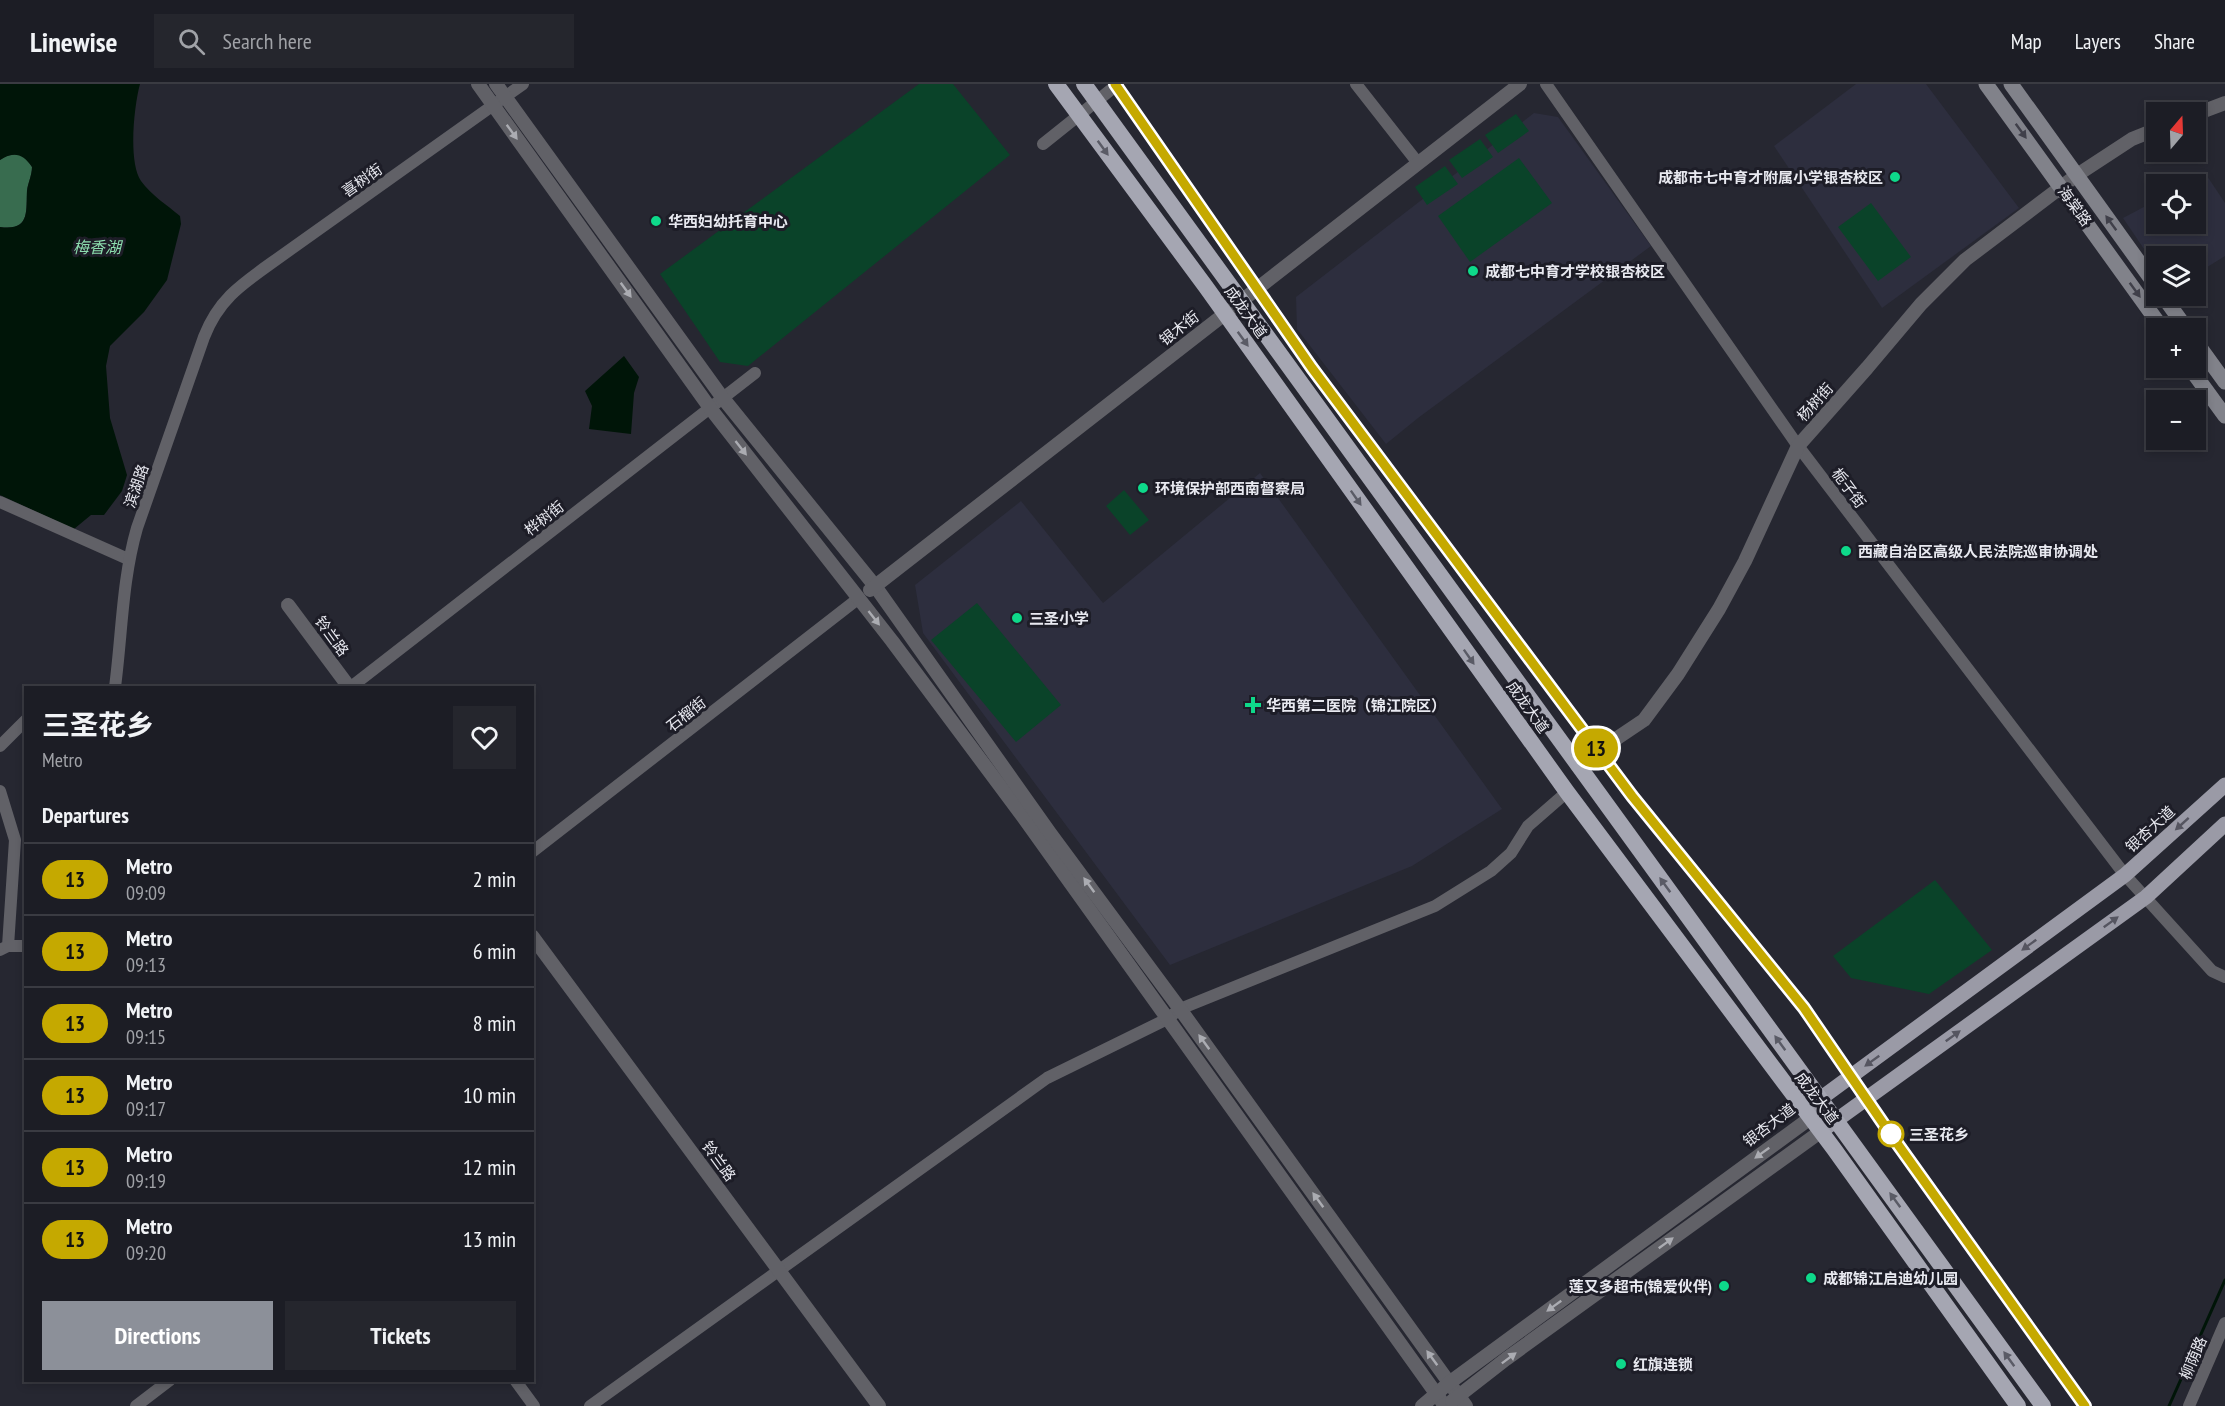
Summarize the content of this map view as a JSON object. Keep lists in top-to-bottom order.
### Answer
{
  "streets": {
    "highway": ["成龙大道"],
    "main road": ["海棠路", "银杏大道"],
    "street": [
      "喜树街",
      "银木街",
      "杨树街",
      "滨湖路",
      "栀子街",
      "桦树街",
      "铃兰路",
      "石榴街",
      "柳荫路"
    ]
  },
  "crossings": [
    ["喜树街", "滨湖路"],
    ["海棠路", "杨树街"],
    ["成龙大道", "银木街"],
    ["成龙大道", "杨树街"],
    ["成龙大道", "银杏大道"],
    ["银木街", "石榴街"],
    ["杨树街", "栀子街"],
    ["栀子街", "银杏大道"]
  ],
  "water": ["梅香湖"],
  "places": {
    "other": [
      "成都市七中育才附属小学银杏校区",
      "华西妇幼托育中心",
      "成都七中育才学校银杏校区",
      "环境保护部西南督察局",
      "西藏自治区高级人民法院巡审协调处",
      "三圣小学",
      "三圣花乡",
      "成都锦江启迪幼儿园",
      "莲又多超市(锦爱伙伴)",
      "红旗连锁"
    ],
    "health": ["华西第二医院（锦江院区）"]
  },
  "lines": ["metro line 13"],
  "north": "top",
  "page": {
    "header": "Linewise",
    "search": "Search here",
    "nav": ["Map", "Layers", "Share"],
    "on_map": "13",
    "map_buttons": ["+", "−"],
    "heading": [
      ["三圣花乡", "Metro"],
      "Departures"
    ],
    "list": [
      {
        "mark": "13",
        "name": "Metro",
        "note": "09:09",
        "value": "2 min"
      },
      {
        "mark": "13",
        "name": "Metro",
        "note": "09:13",
        "value": "6 min"
      },
      {
        "mark": "13",
        "name": "Metro",
        "note": "09:15",
        "value": "8 min"
      },
      {
        "mark": "13",
        "name": "Metro",
        "note": "09:17",
        "value": "10 min"
      },
      {
        "mark": "13",
        "name": "Metro",
        "note": "09:19",
        "value": "12 min"
      },
      {
        "mark": "13",
        "name": "Metro",
        "note": "09:20",
        "value": "13 min"
      }
    ],
    "buttons": ["Directions", "Tickets"]
  }
}
